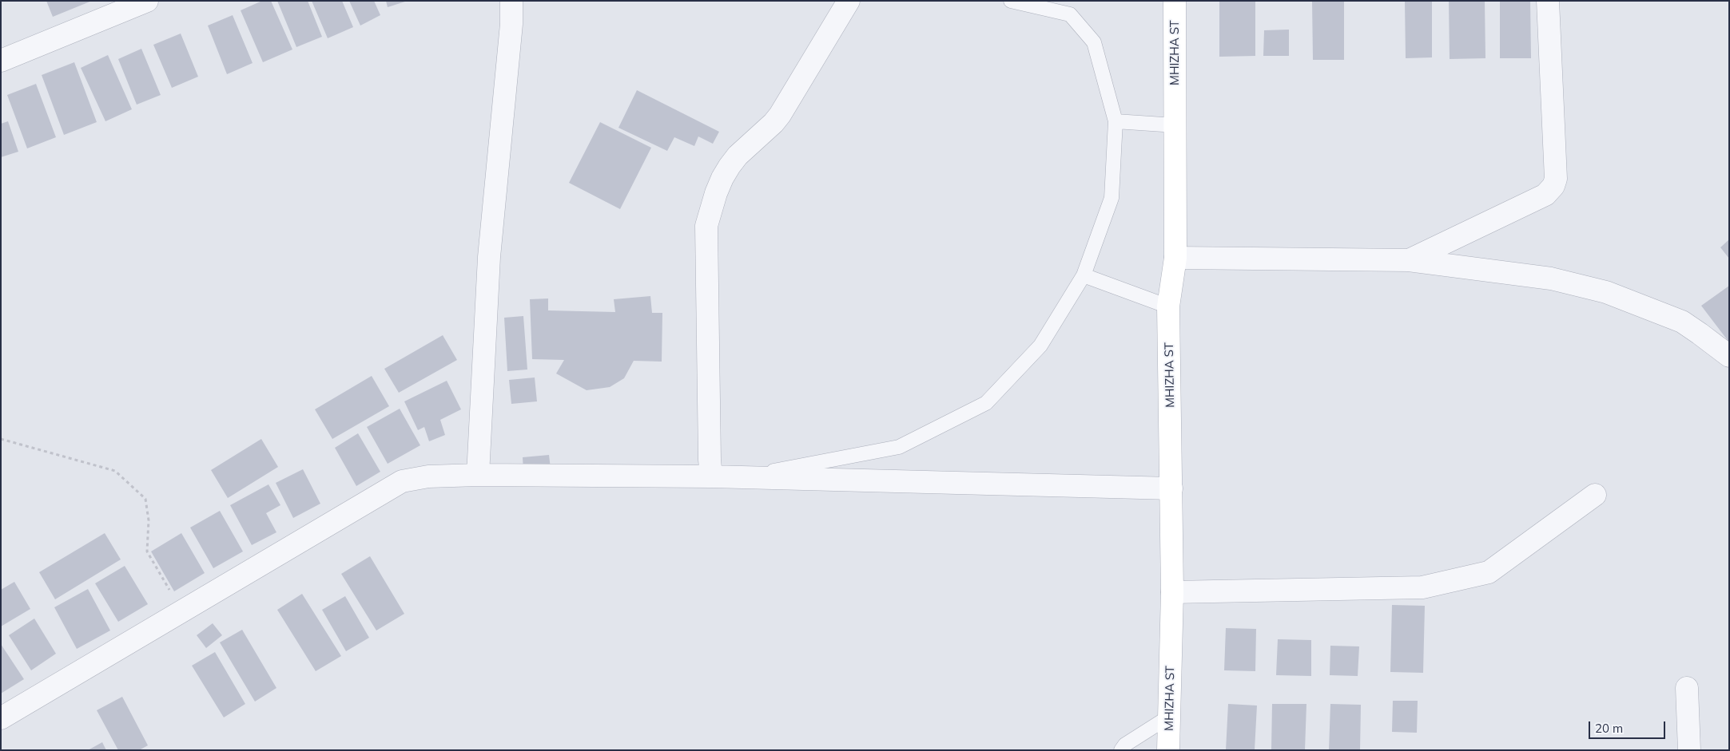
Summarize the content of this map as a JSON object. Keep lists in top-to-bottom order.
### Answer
{
  "streets": {
    "street": ["MHIZHA ST"]
  },
  "scale_bar": "20 m"
}
